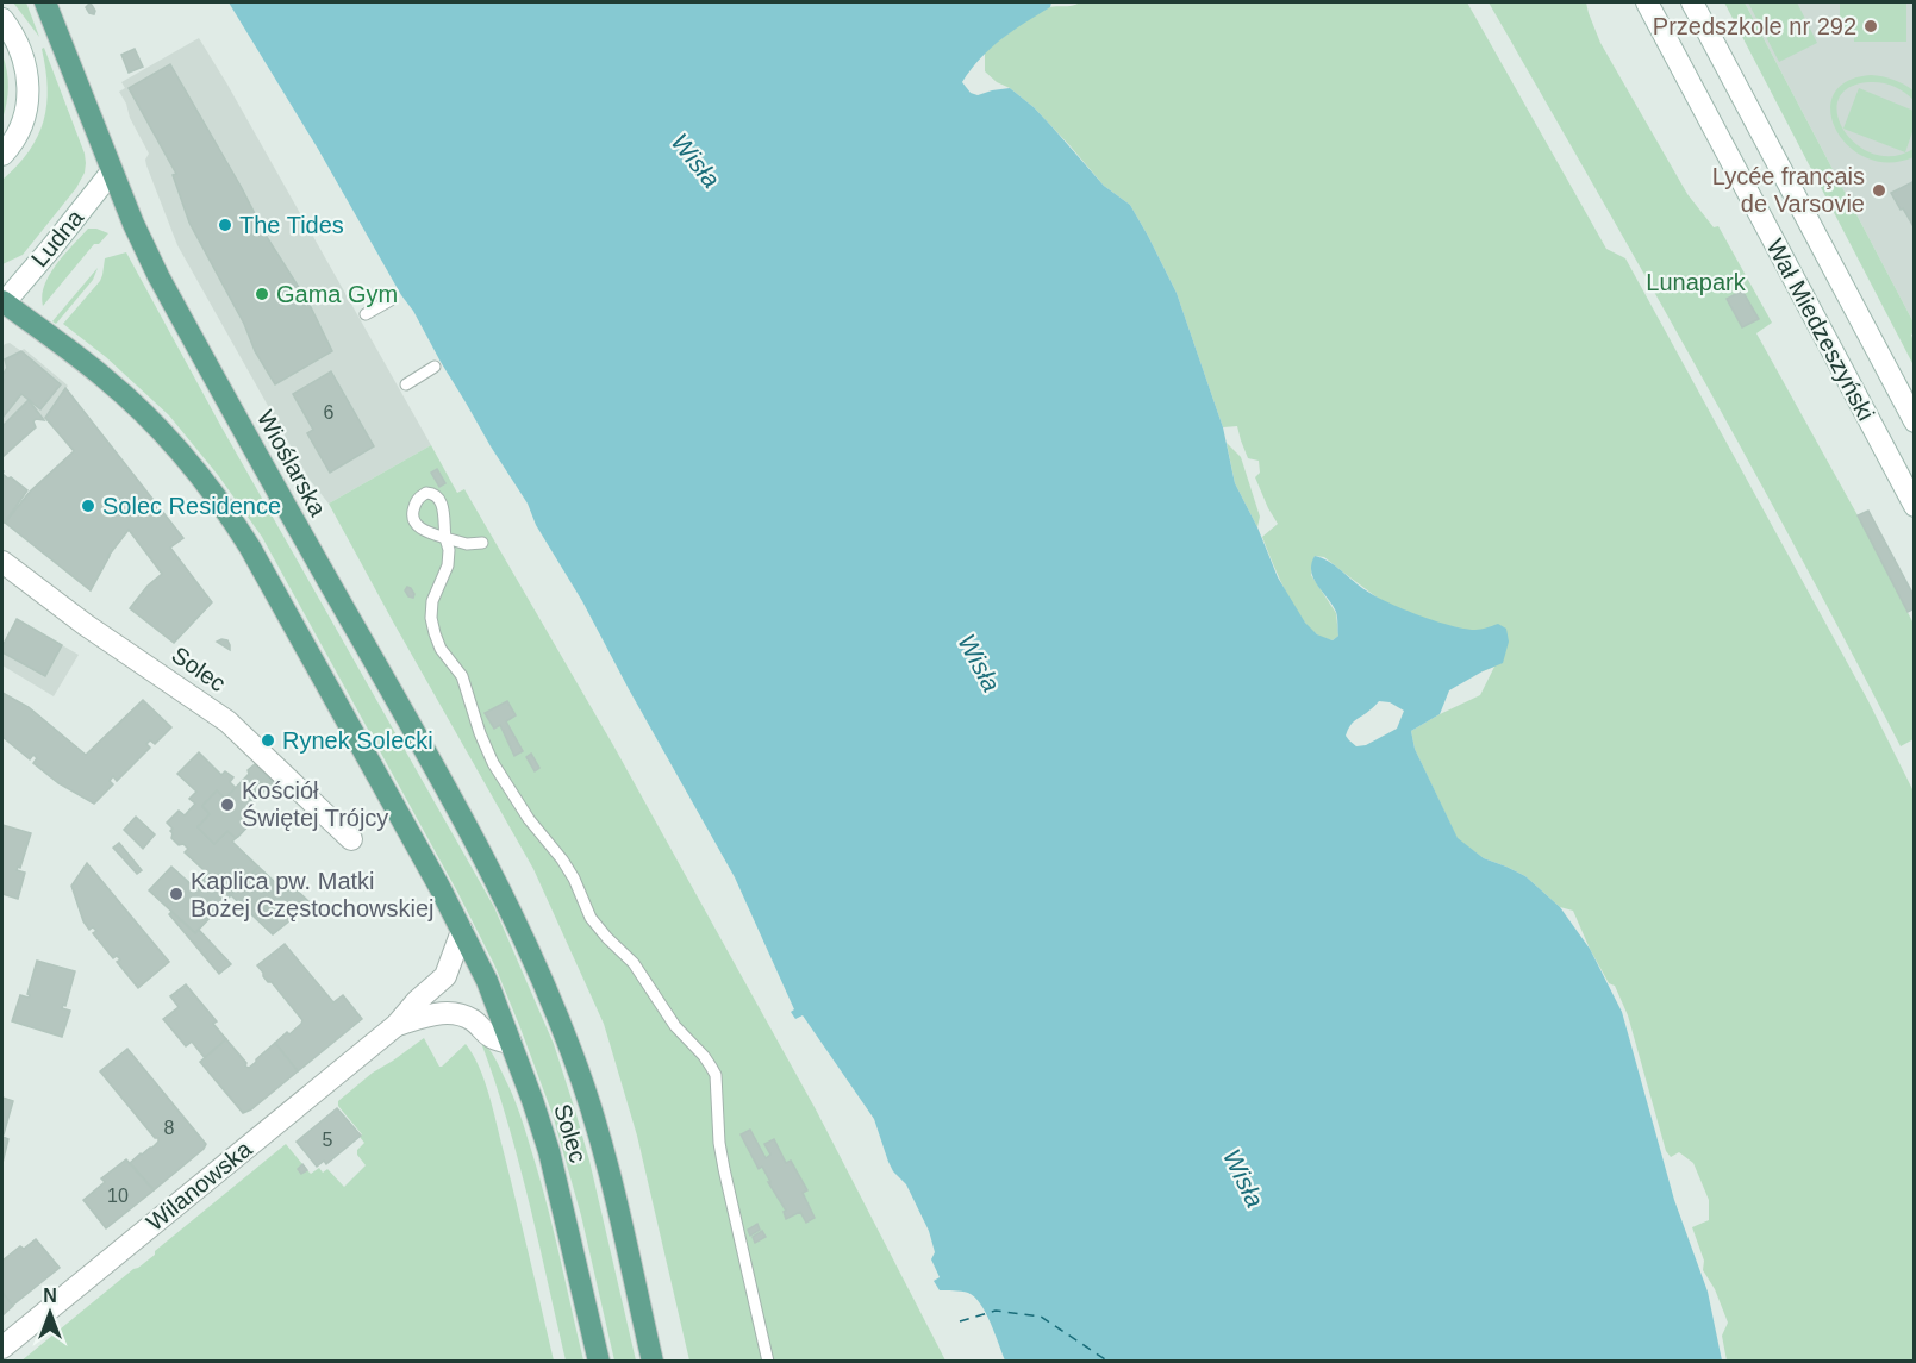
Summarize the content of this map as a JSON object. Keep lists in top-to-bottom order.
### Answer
{
  "streets": {
    "main road": ["Wioślarska", "Solec"],
    "street": ["Ludna", "Wał Miedzeszyński", "Wilanowska"]
  },
  "crossings": [
    ["Ludna", "Wioślarska"],
    ["Wioślarska", "Solec"],
    ["Solec", "Wilanowska"]
  ],
  "water": ["Wisła"],
  "parks": ["Lunapark"],
  "places": [
    "Przedszkole nr 292",
    "Lycée français de Varsovie",
    "The Tides",
    "Gama Gym",
    "Solec Residence",
    "Rynek Solecki",
    "Kościół Świętej Trójcy",
    "Kaplica pw. Matki Bożej Częstochowskiej"
  ],
  "house_numbers": [
    "6",
    "8",
    "5",
    "10"
  ],
  "north": "top"
}
